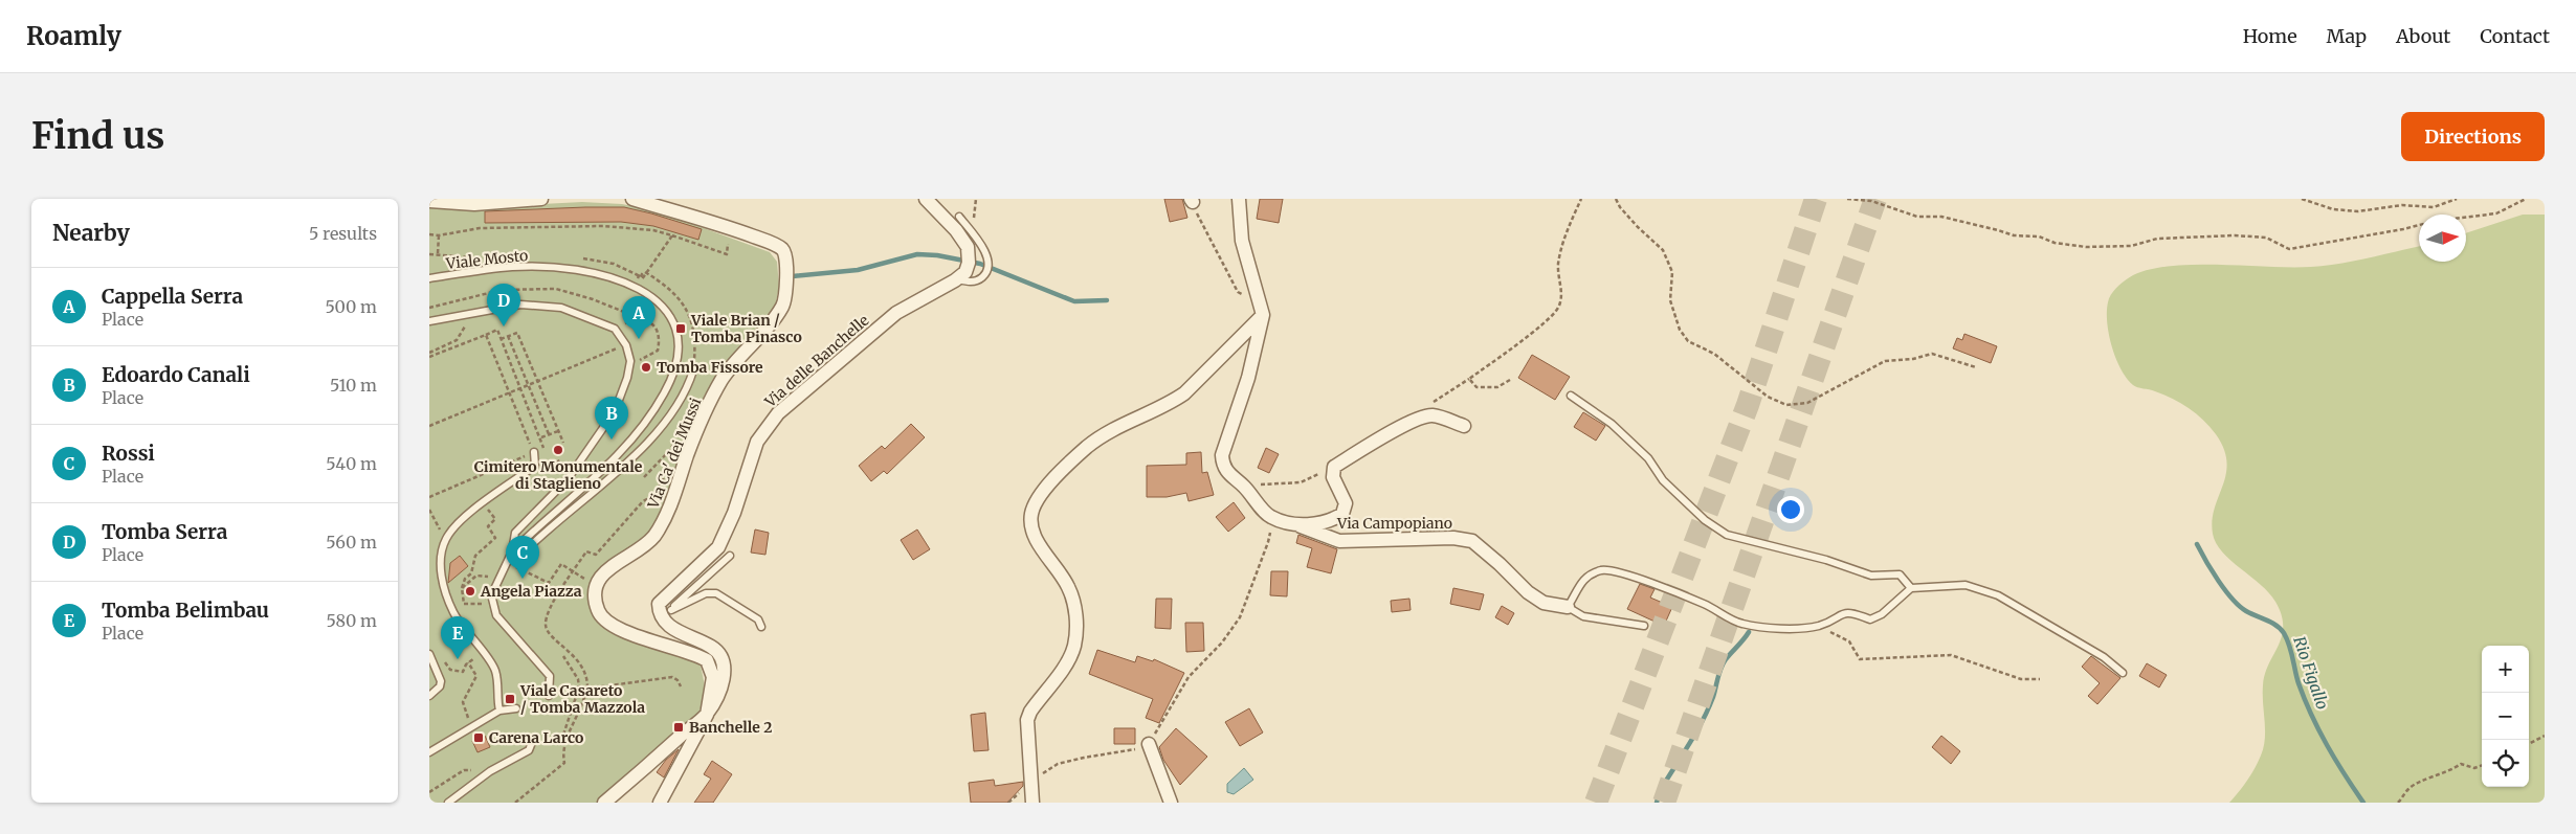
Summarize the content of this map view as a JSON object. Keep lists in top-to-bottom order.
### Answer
{
  "streets": {
    "street": ["Via delle Banchelle", "Via Ca' dei Mussi", "Via Campopiano"],
    "lane": ["Viale Mosto"]
  },
  "water": ["Rio Figallo"],
  "places": {
    "transit": [
      "Viale Brian / Tomba Pinasco",
      "Viale Casareto / Tomba Mazzola",
      "Banchelle 2",
      "Carena Larco"
    ],
    "other": ["Tomba Fissore", "Cimitero Monumentale di Staglieno", "Angela Piazza"]
  },
  "north": "right",
  "page": {
    "header": "Roamly",
    "nav": [
      "Home",
      "Map",
      "About",
      "Contact"
    ],
    "buttons": "Directions",
    "title": "Find us",
    "heading": ["Nearby", "5 results"],
    "list": [
      {
        "mark": "A",
        "name": "Cappella Serra",
        "note": "Place",
        "value": "500 m"
      },
      {
        "mark": "B",
        "name": "Edoardo Canali",
        "note": "Place",
        "value": "510 m"
      },
      {
        "mark": "C",
        "name": "Rossi",
        "note": "Place",
        "value": "540 m"
      },
      {
        "mark": "D",
        "name": "Tomba Serra",
        "note": "Place",
        "value": "560 m"
      },
      {
        "mark": "E",
        "name": "Tomba Belimbau",
        "note": "Place",
        "value": "580 m"
      }
    ],
    "pins": [
      "D",
      "A",
      "B",
      "C",
      "E"
    ],
    "map_buttons": ["+", "−"]
  }
}
